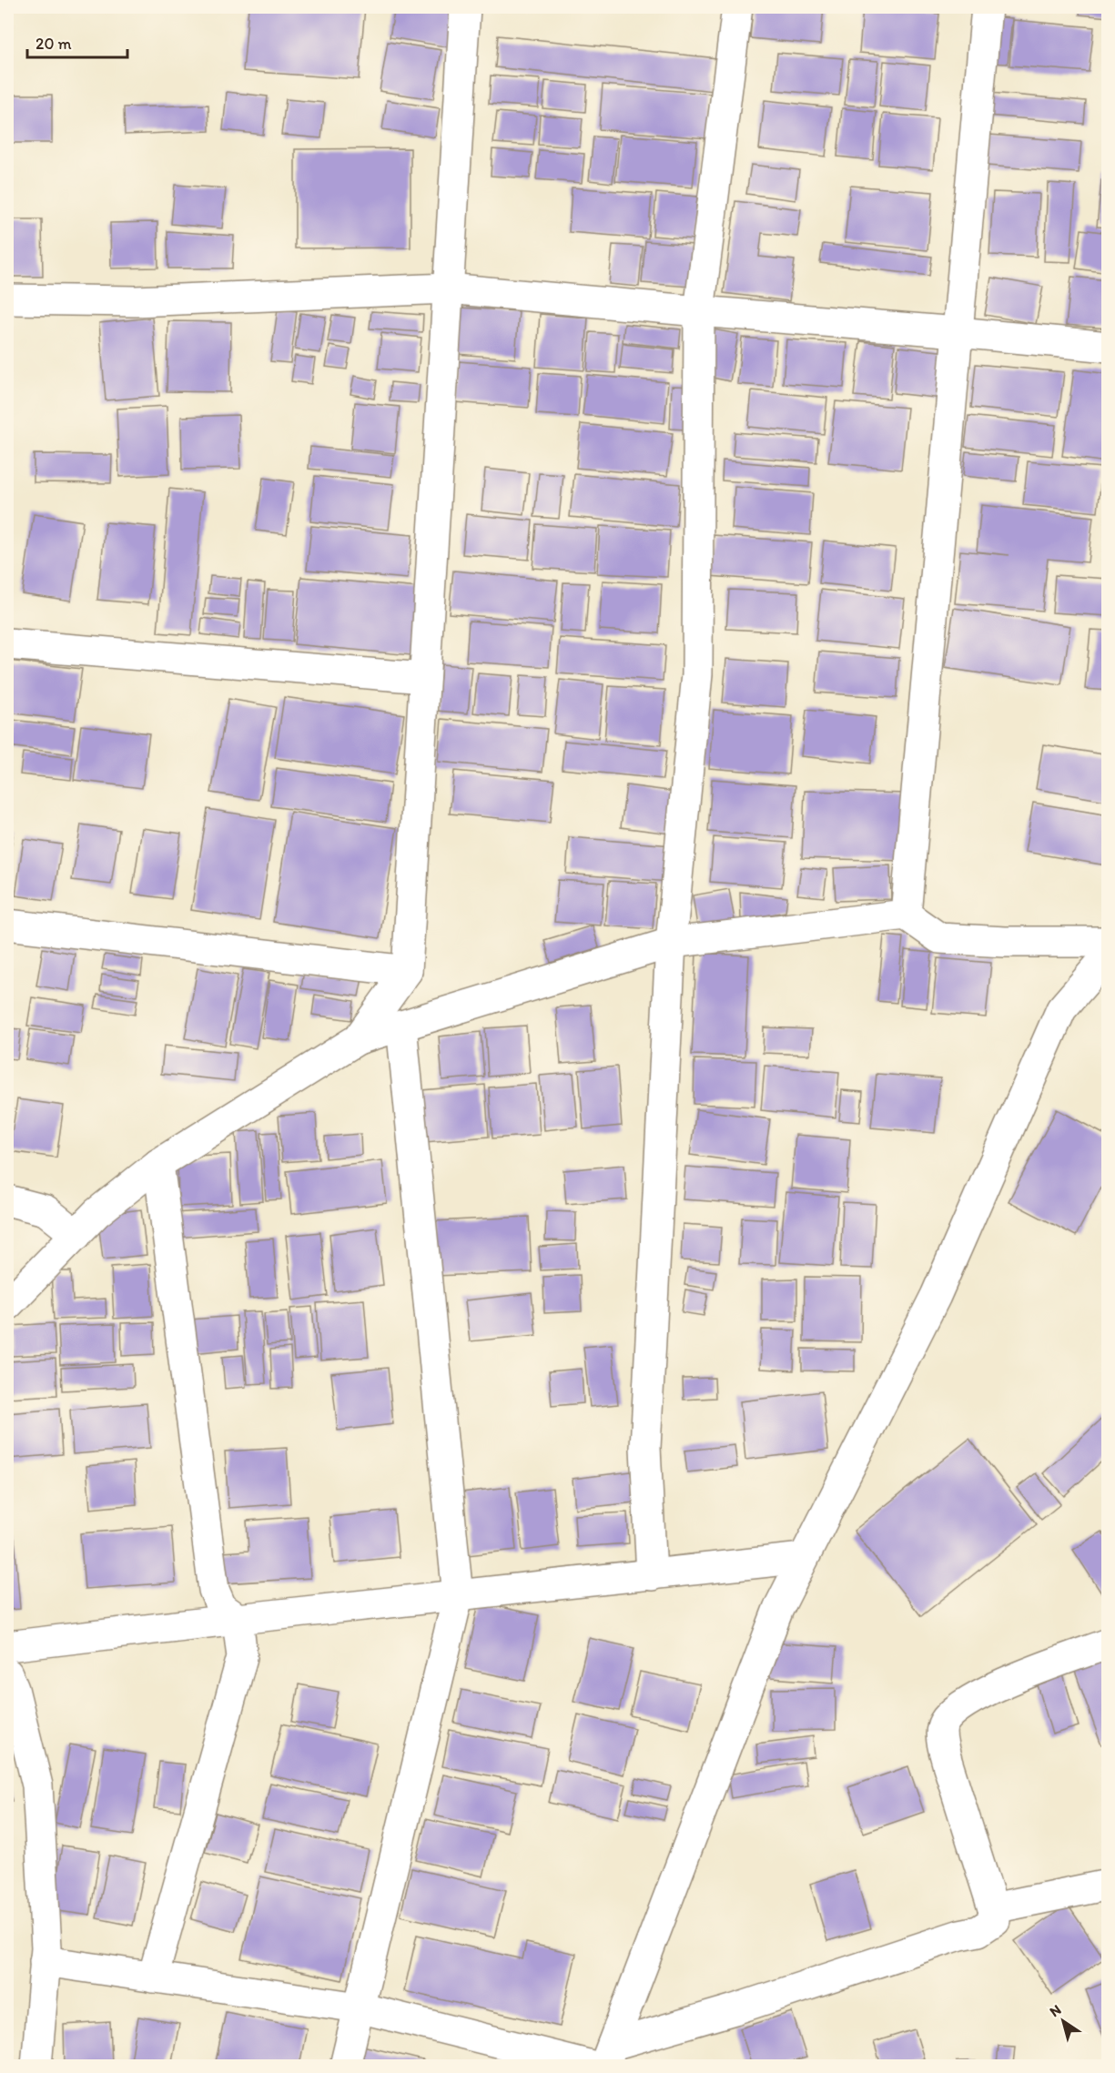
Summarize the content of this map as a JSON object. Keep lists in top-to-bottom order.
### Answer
{
  "scale_bar": "20 m",
  "north": "top left"
}
